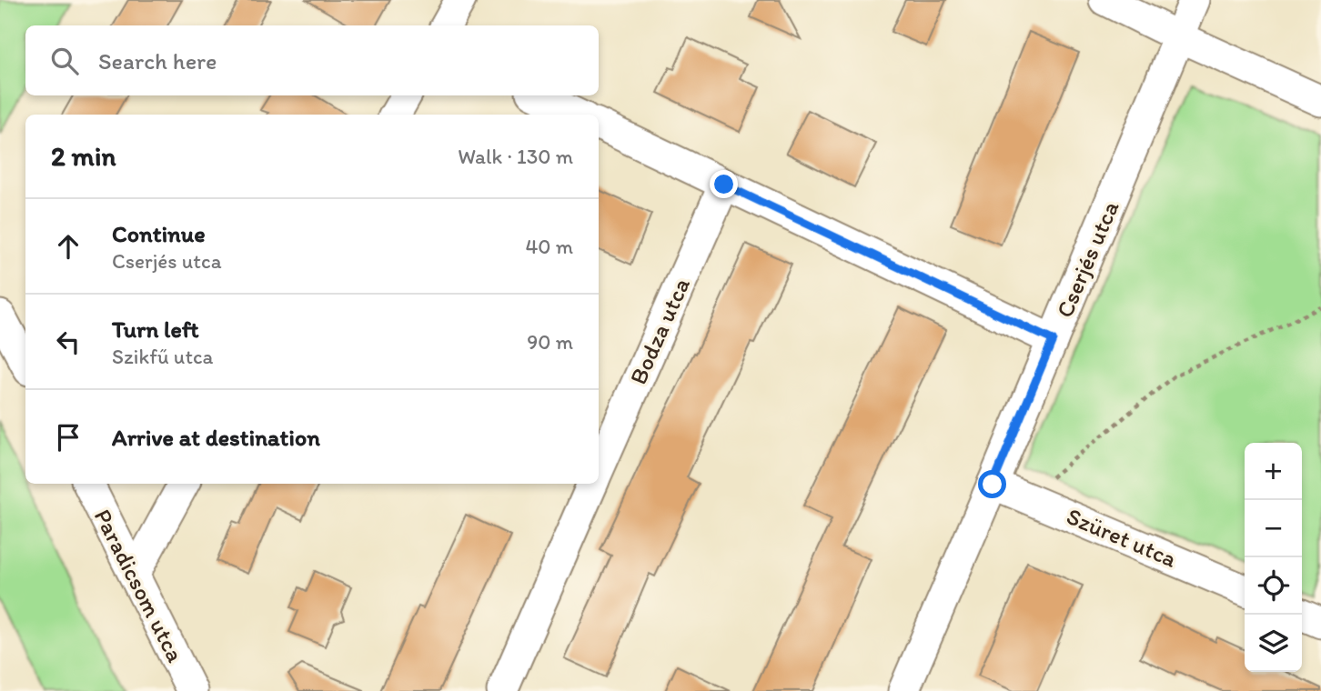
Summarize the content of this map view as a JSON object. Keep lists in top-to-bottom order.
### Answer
{
  "streets": {
    "street": [
      "Cserjés utca",
      "Bodza utca",
      "Szüret utca",
      "Paradicsom utca"
    ]
  },
  "crossings": [
    ["Cserjés utca", "Szüret utca"]
  ],
  "page": {
    "search": "Search here",
    "heading": ["2 min", "Walk · 130 m"],
    "list": [
      ["Continue", "Cserjés utca", "40 m"],
      ["Turn left", "Szikfű utca", "90 m"],
      "Arrive at destination"
    ],
    "map_buttons": ["+", "−"]
  }
}
